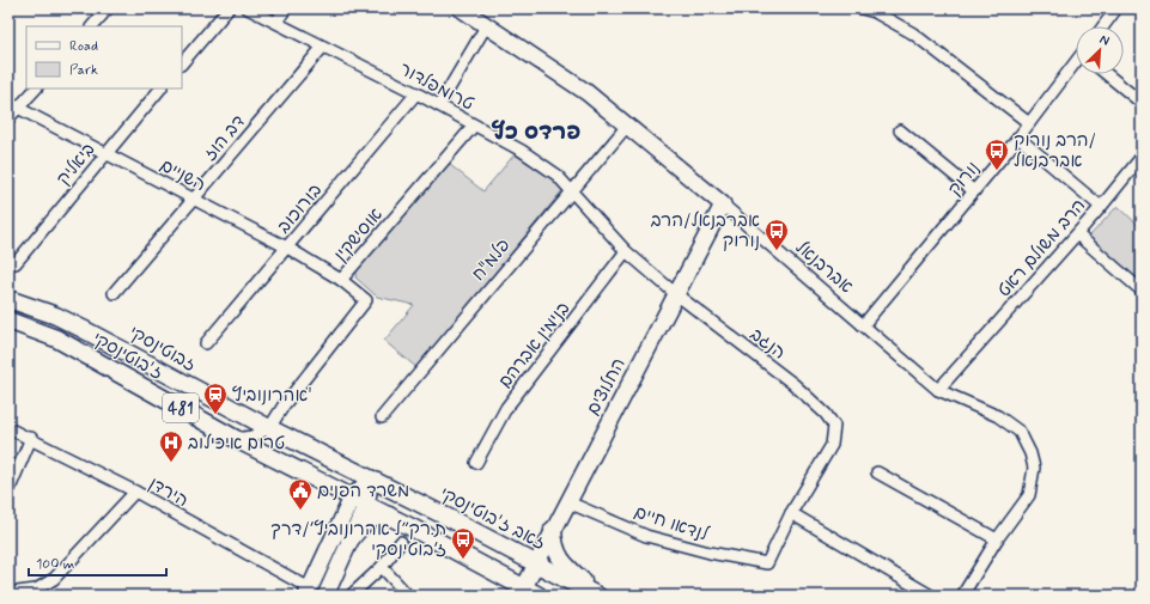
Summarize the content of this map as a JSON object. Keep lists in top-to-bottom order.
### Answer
{
  "streets": {
    "main road": [
      "זבוטינסקי",
      "ז'בוטינסקי",
      "481",
      "זאב ז'בוטינסקי"
    ],
    "street": [
      "טרומפלדור",
      "דב הוז",
      "ביאליק",
      "השניים",
      "נורוק",
      "בורוכוב",
      "אוסישקין",
      "הרב משולם ראט",
      "פלמ\"ח",
      "אברבנאל",
      "הנגב",
      "בנימין אברהם",
      "החלוצים",
      "הירדן",
      "לנדאו חיים"
    ]
  },
  "crossings": [
    ["טרומפלדור", "דב הוז"],
    ["טרומפלדור", "בורוכוב"],
    ["טרומפלדור", "אוסישקין"],
    ["טרומפלדור", "פלמ\"ח"],
    ["טרומפלדור", "הנגב"],
    ["טרומפלדור", "בנימין אברהם"],
    ["טרומפלדור", "החלוצים"],
    ["דב הוז", "השניים"],
    ["ביאליק", "השניים"],
    ["השניים", "בורוכוב"],
    ["השניים", "אוסישקין"],
    ["נורוק", "הרב משולם ראט"],
    ["נורוק", "אברבנאל"],
    ["אוסישקין", "זבוטינסקי"],
    ["הרב משולם ראט", "אברבנאל"],
    ["פלמ\"ח", "אברבנאל"],
    ["אברבנאל", "החלוצים"],
    ["הנגב", "החלוצים"],
    ["הנגב", "לנדאו חיים"],
    ["זבוטינסקי", "זאב ז'בוטינסקי"],
    ["ז'בוטינסקי", "481"],
    ["החלוצים", "481"],
    ["החלוצים", "זאב ז'בוטינסקי"],
    ["החלוצים", "לנדאו חיים"]
  ],
  "districts": ["פרדס כץ"],
  "places": {
    "bus stop": ["הרב נורוק/ אברבנאל", "אברבנאל/הרב נורוק", "ת.רק״ל אהרונוביץ׳/דרך ז׳בוטינסקי"],
    "station": ["אהרונוביץ'"],
    "hospital": ["טרום איכילוב"],
    "public building": ["משרד הפנים"]
  },
  "legend": ["Road", "Park"],
  "scale_bar": "100 m",
  "north": "top right"
}
